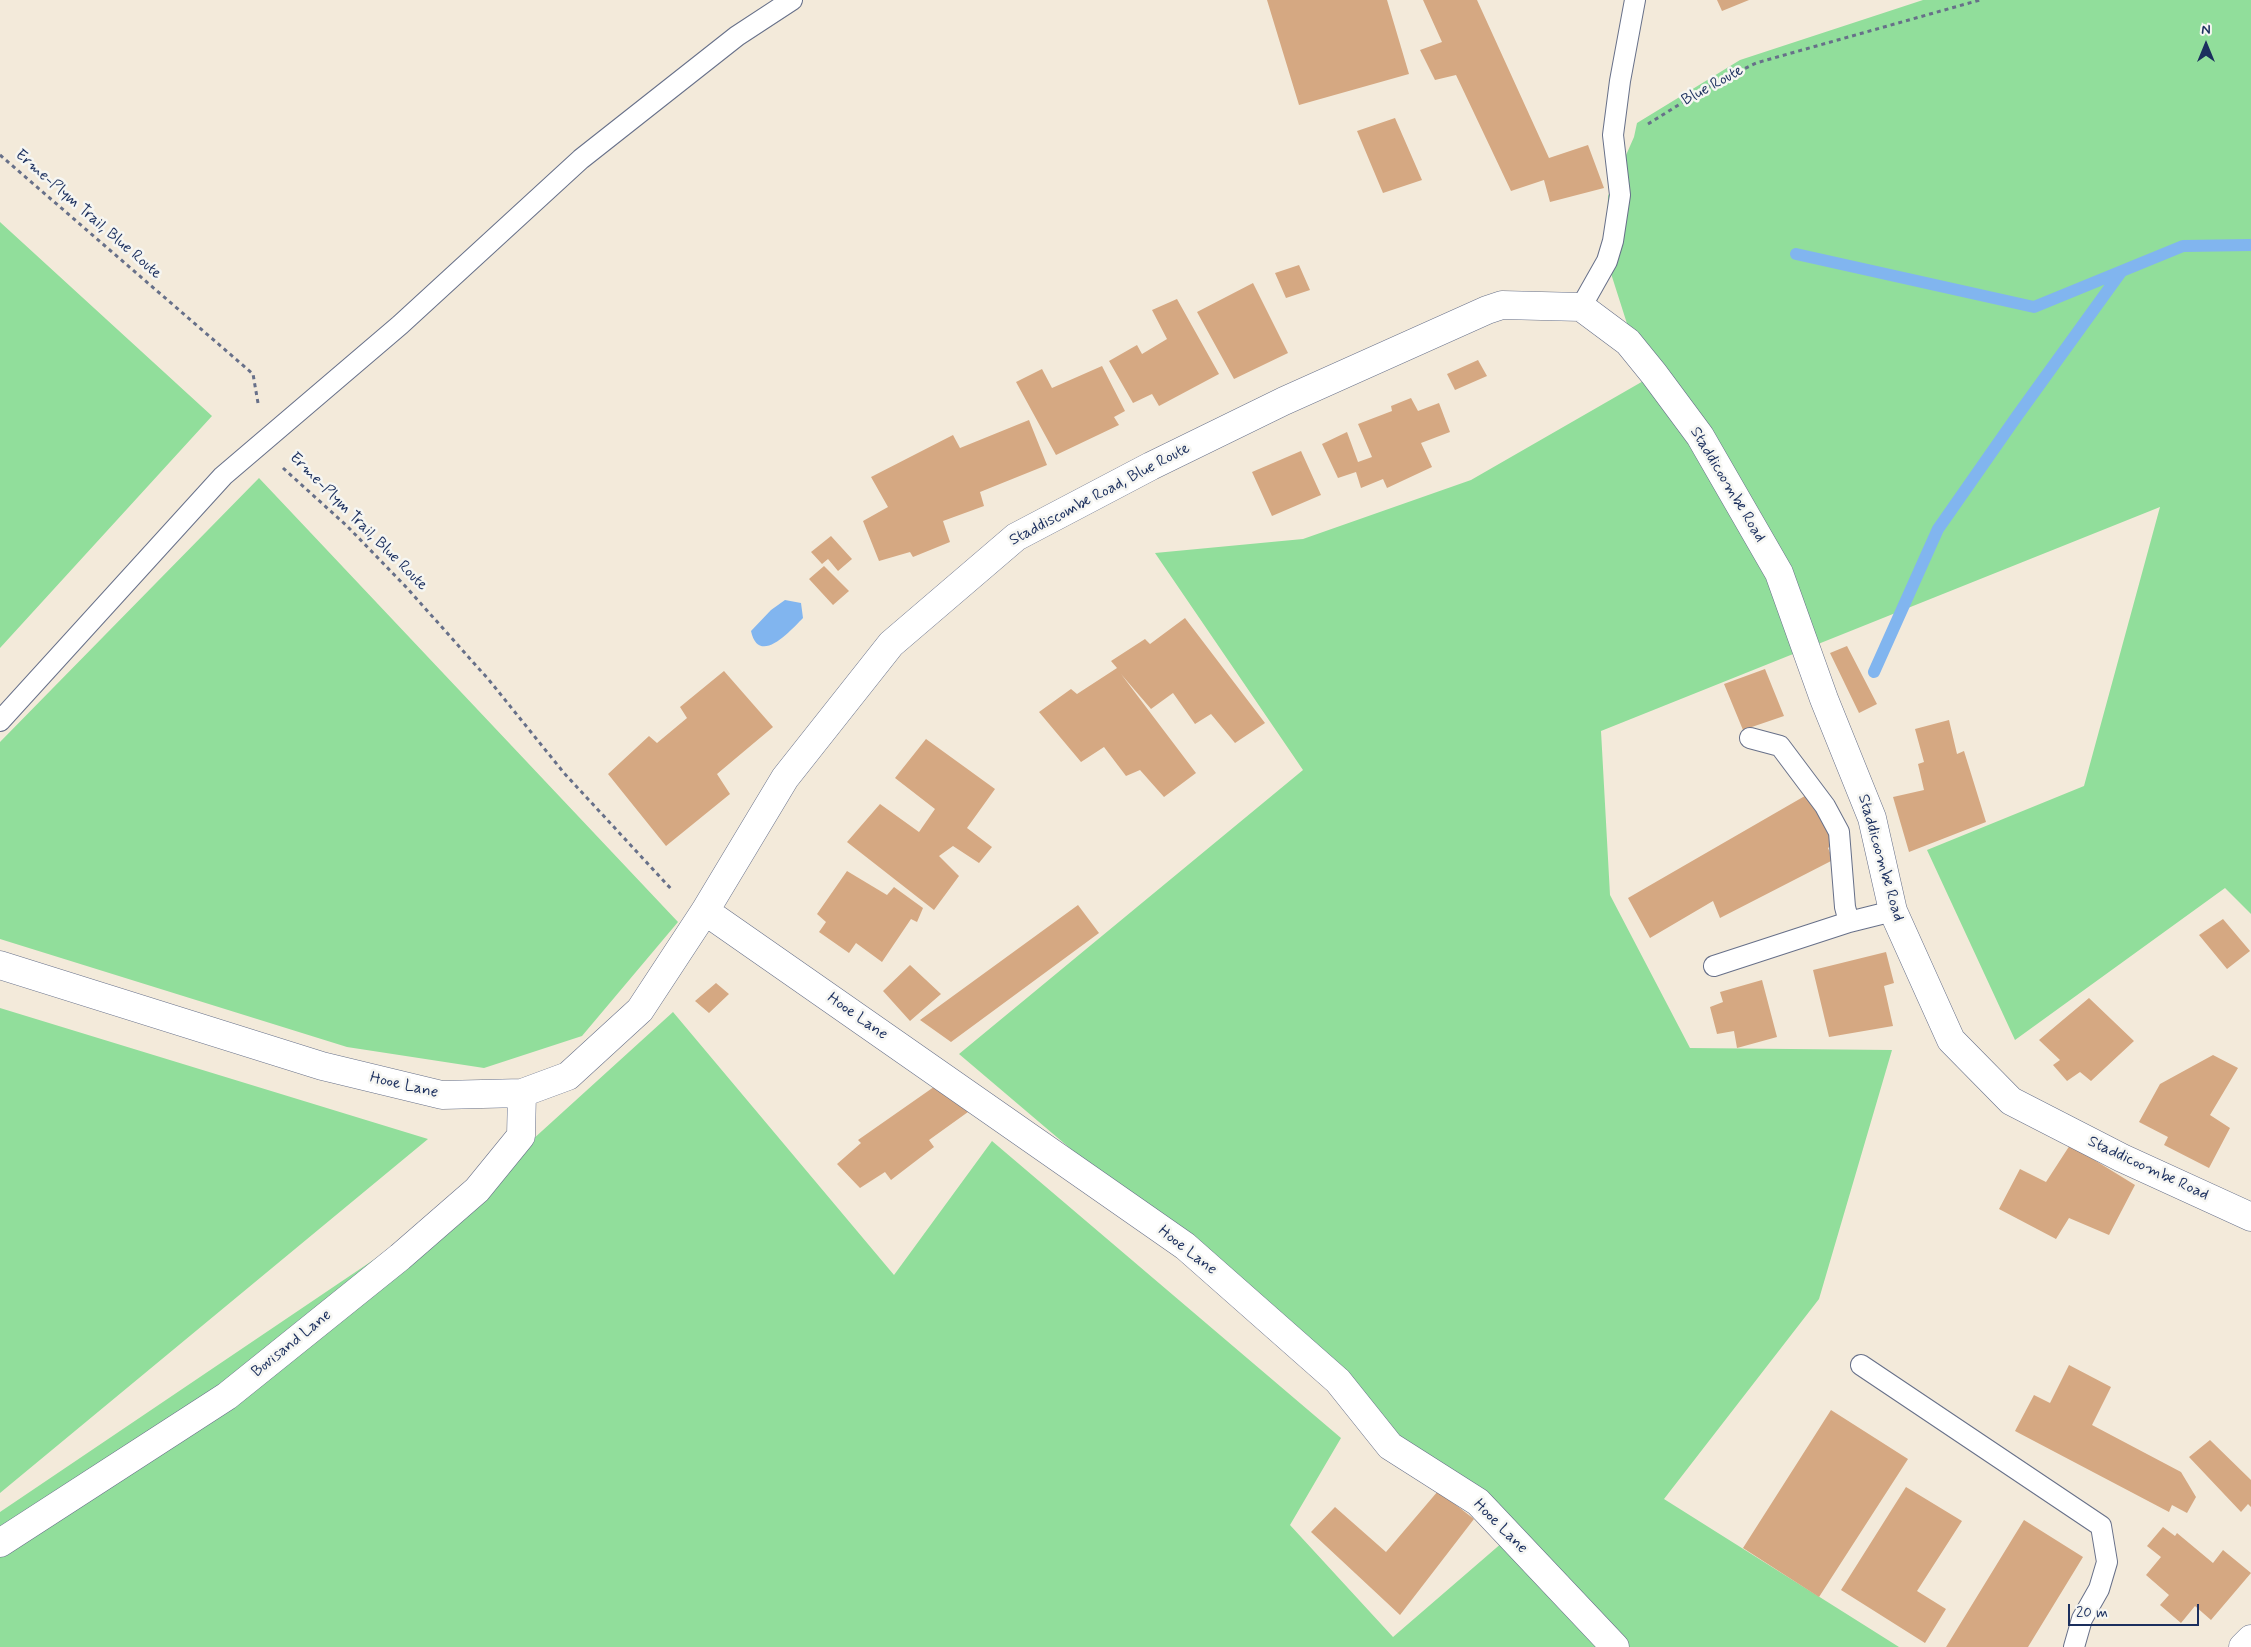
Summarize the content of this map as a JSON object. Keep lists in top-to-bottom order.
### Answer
{
  "streets": {
    "street": [
      "Staddicoombe Road",
      "Staddiscombe Road, Blue Route",
      "Hooe Lane",
      "Bovisand Lane"
    ],
    "path": ["Blue Route", "Erme-Plym Trail, Blue Route"]
  },
  "crossings": [
    ["Staddicoombe Road", "Staddiscombe Road, Blue Route"],
    ["Staddiscombe Road, Blue Route", "Hooe Lane"],
    ["Hooe Lane", "Bovisand Lane"]
  ],
  "scale_bar": "20 m",
  "north": "top"
}
